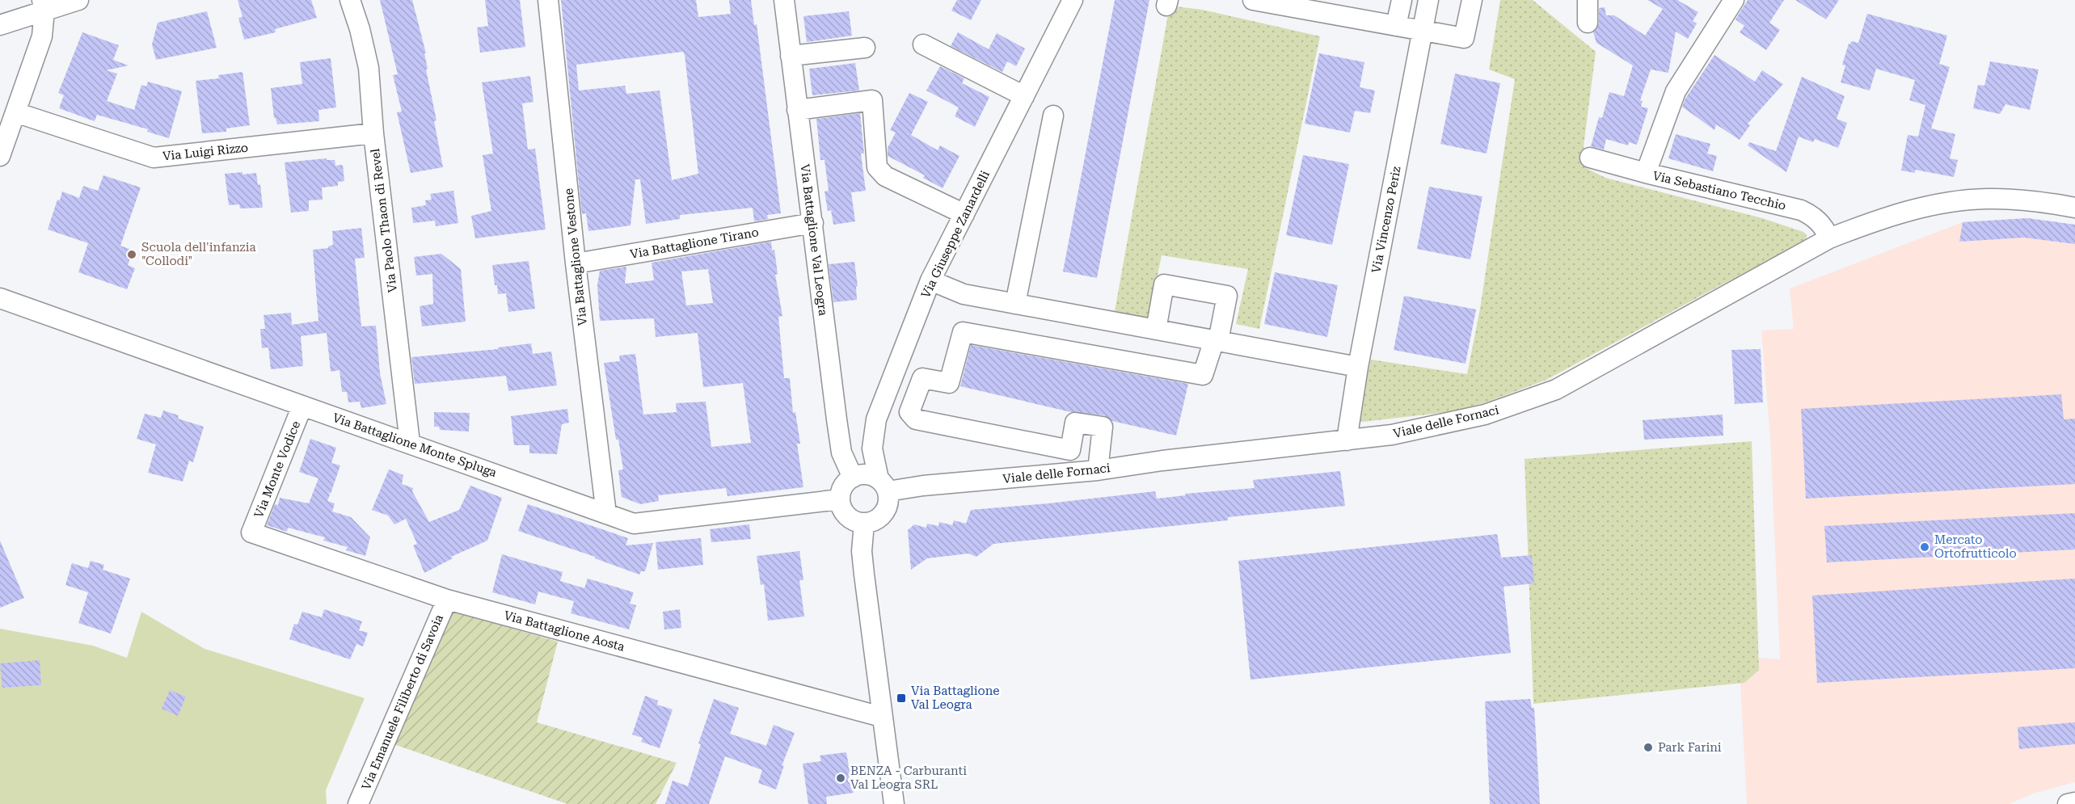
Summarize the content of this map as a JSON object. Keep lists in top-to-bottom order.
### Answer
{
  "streets": {
    "street": [
      "Via Luigi Rizzo",
      "Via Sebastiano Tecchio",
      "Via Vincenzo Periz",
      "Via Paolo Thaon di Revel",
      "Via Giuseppe Zanardelli",
      "Via Battaglione Val Leogra",
      "Via Battaglione Tirano",
      "Via Battaglione Vestone",
      "Viale delle Fornaci",
      "Via Battaglione Monte Spluga",
      "Via Monte Vodice",
      "Via Battaglione Aosta",
      "Via Emanuele Filiberto di Savoia"
    ]
  },
  "crossings": [
    ["Via Luigi Rizzo", "Via Paolo Thaon di Revel"],
    ["Via Sebastiano Tecchio", "Viale delle Fornaci"],
    ["Via Vincenzo Periz", "Viale delle Fornaci"],
    ["Via Paolo Thaon di Revel", "Via Battaglione Monte Spluga"],
    ["Via Giuseppe Zanardelli", "Via Battaglione Val Leogra"],
    ["Via Giuseppe Zanardelli", "Viale delle Fornaci"],
    ["Via Giuseppe Zanardelli", "Via Battaglione Monte Spluga"],
    ["Via Battaglione Val Leogra", "Via Battaglione Tirano"],
    ["Via Battaglione Val Leogra", "Viale delle Fornaci"],
    ["Via Battaglione Val Leogra", "Via Battaglione Monte Spluga"],
    ["Via Battaglione Tirano", "Via Battaglione Vestone"],
    ["Via Battaglione Vestone", "Via Battaglione Monte Spluga"],
    ["Viale delle Fornaci", "Via Battaglione Monte Spluga"],
    ["Via Battaglione Monte Spluga", "Via Monte Vodice"],
    ["Via Monte Vodice", "Via Battaglione Aosta"],
    ["Via Battaglione Aosta", "Via Emanuele Filiberto di Savoia"]
  ],
  "places": {
    "other": [
      "Scuola dell'infanzia \"Collodi\"",
      "Mercato Ortofrutticolo",
      "Park Farini",
      "BENZA - Carburanti Val Leogra SRL"
    ],
    "transit": ["Via Battaglione Val Leogra"]
  }
}
